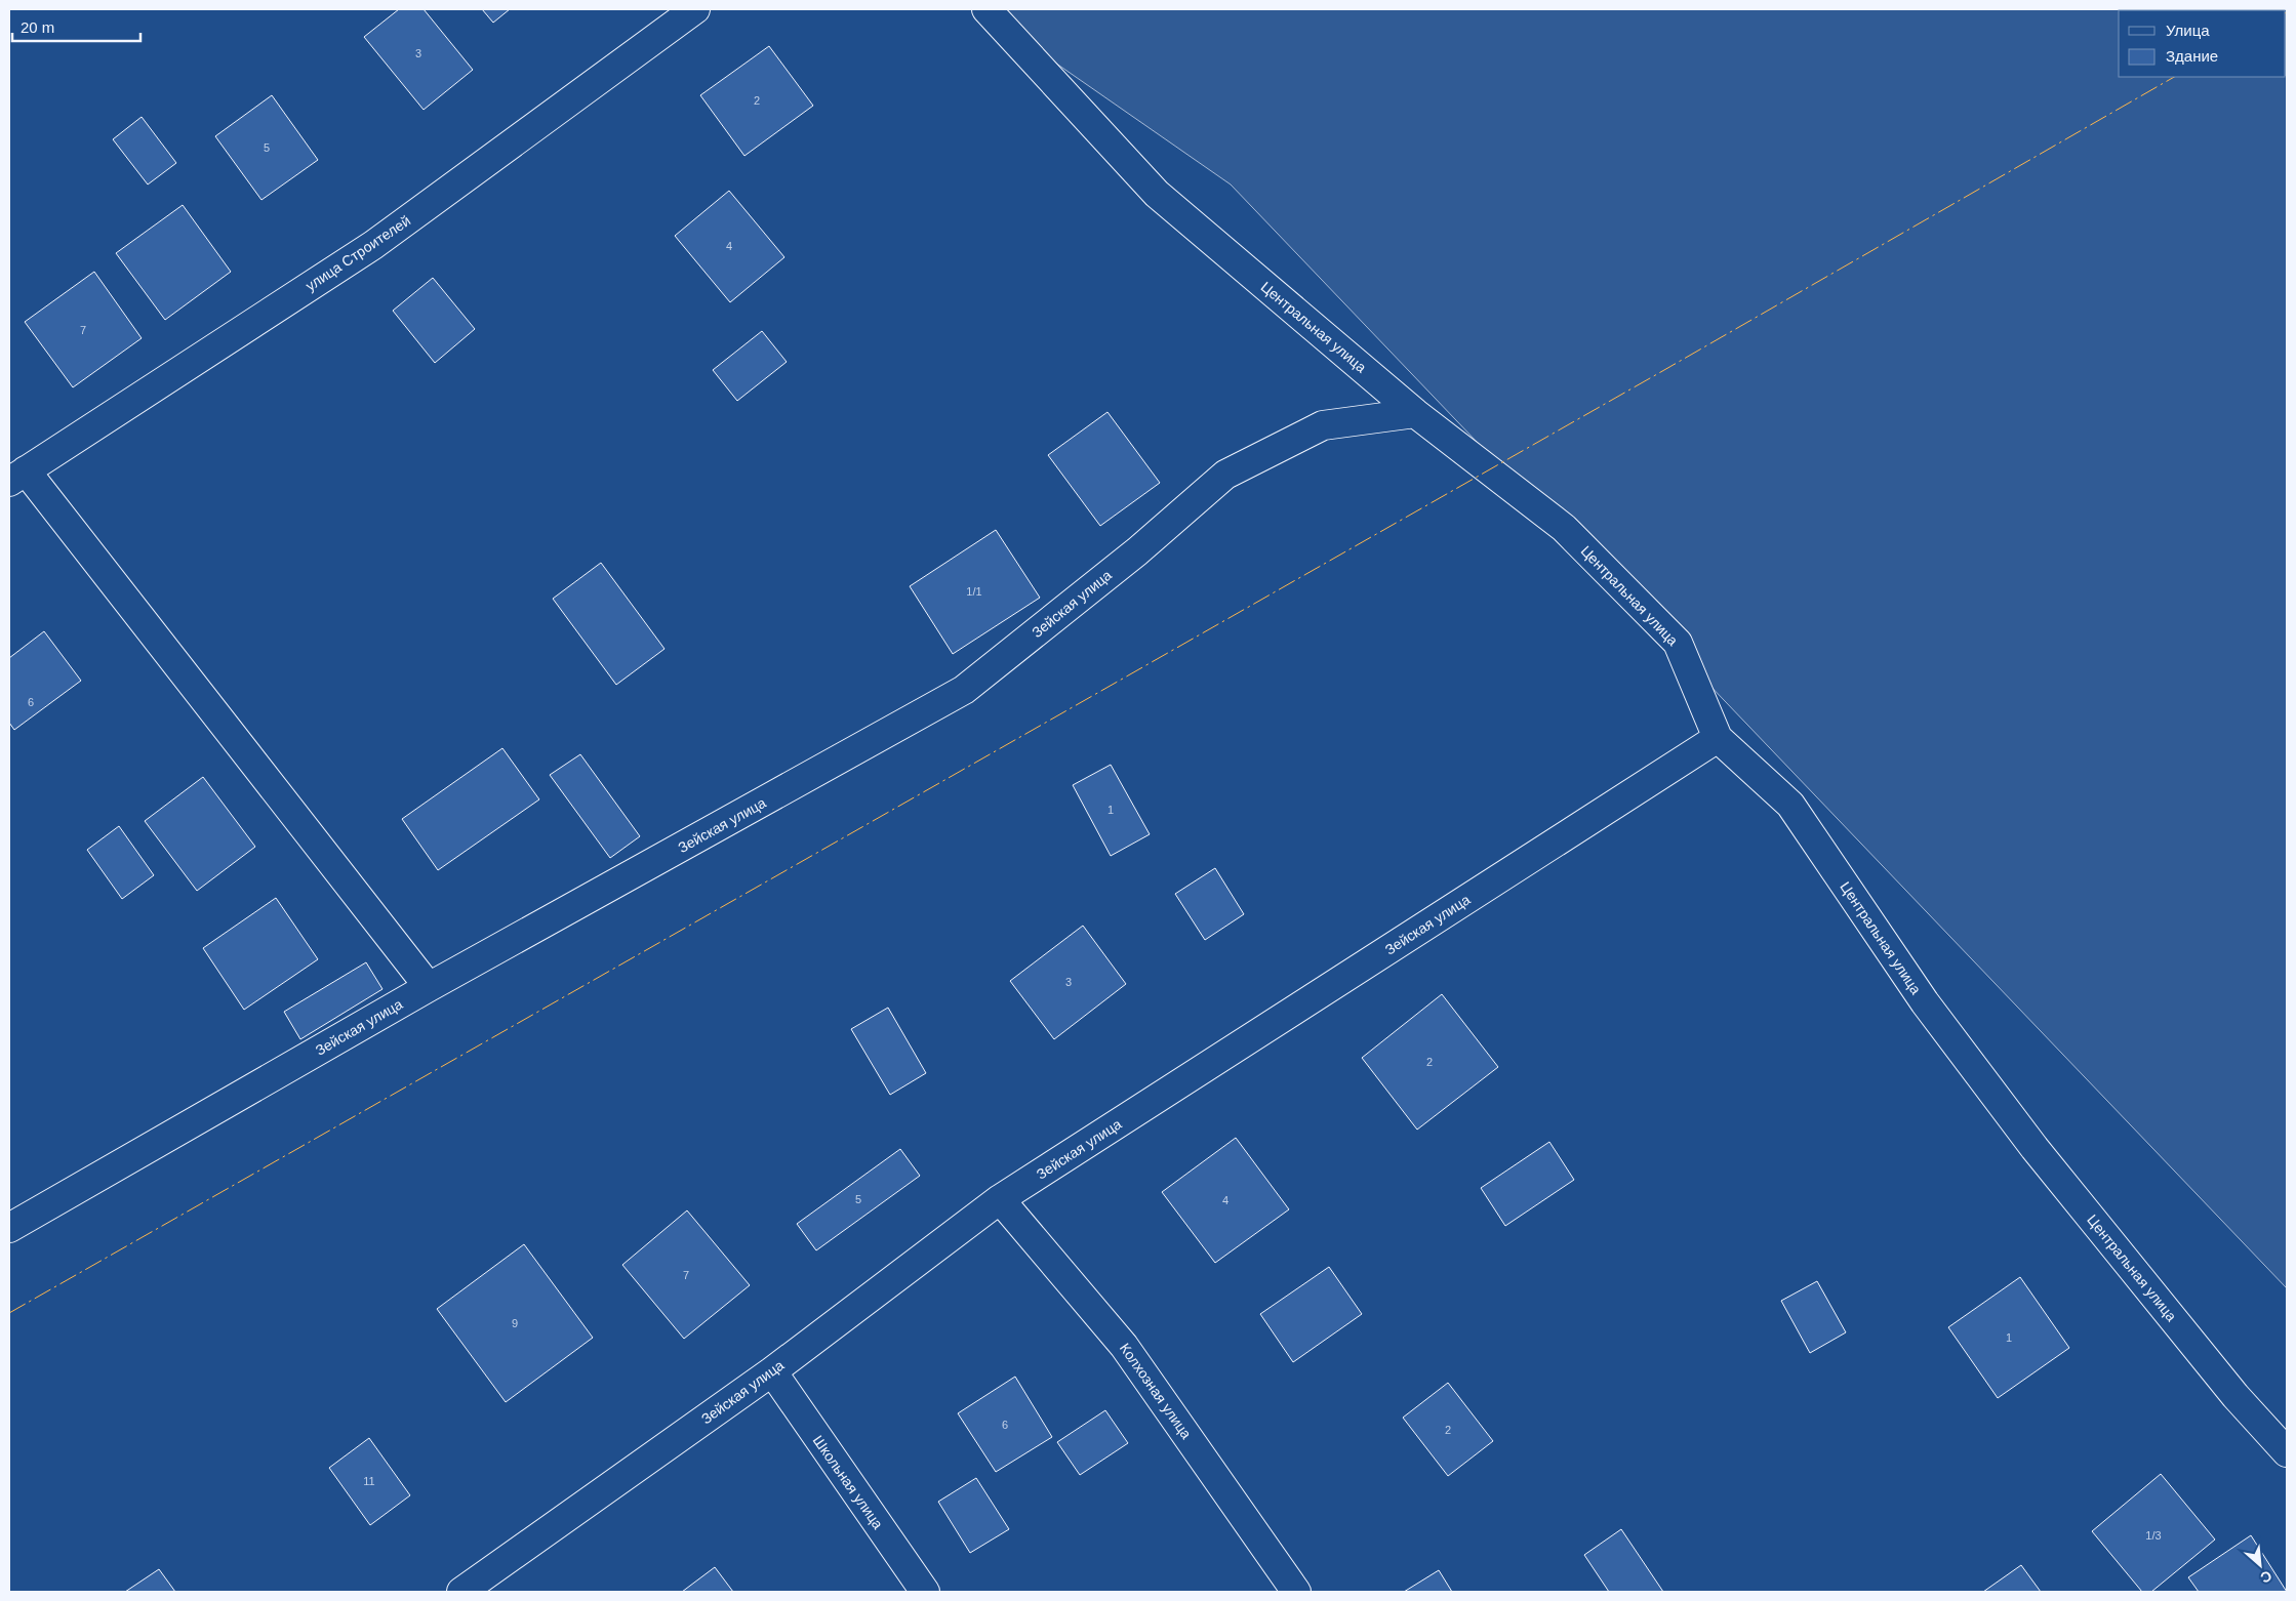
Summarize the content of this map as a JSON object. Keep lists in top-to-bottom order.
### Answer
{
  "streets": {
    "street": [
      "улица Строителей",
      "Центральная улица",
      "Зейская улица",
      "Колхозная улица",
      "Школьная улица"
    ]
  },
  "crossings": [
    ["Центральная улица", "Зейская улица"],
    ["Зейская улица", "Колхозная улица"],
    ["Зейская улица", "Школьная улица"]
  ],
  "house_numbers": [
    "3",
    "2",
    "5",
    "4",
    "7",
    "1/1",
    "6",
    "1",
    "3",
    "2",
    "5",
    "4",
    "7",
    "9",
    "1",
    "6",
    "2",
    "11",
    "1/3"
  ],
  "legend": ["Улица", "Здание"],
  "scale_bar": "20 m",
  "north": "bottom right"
}
